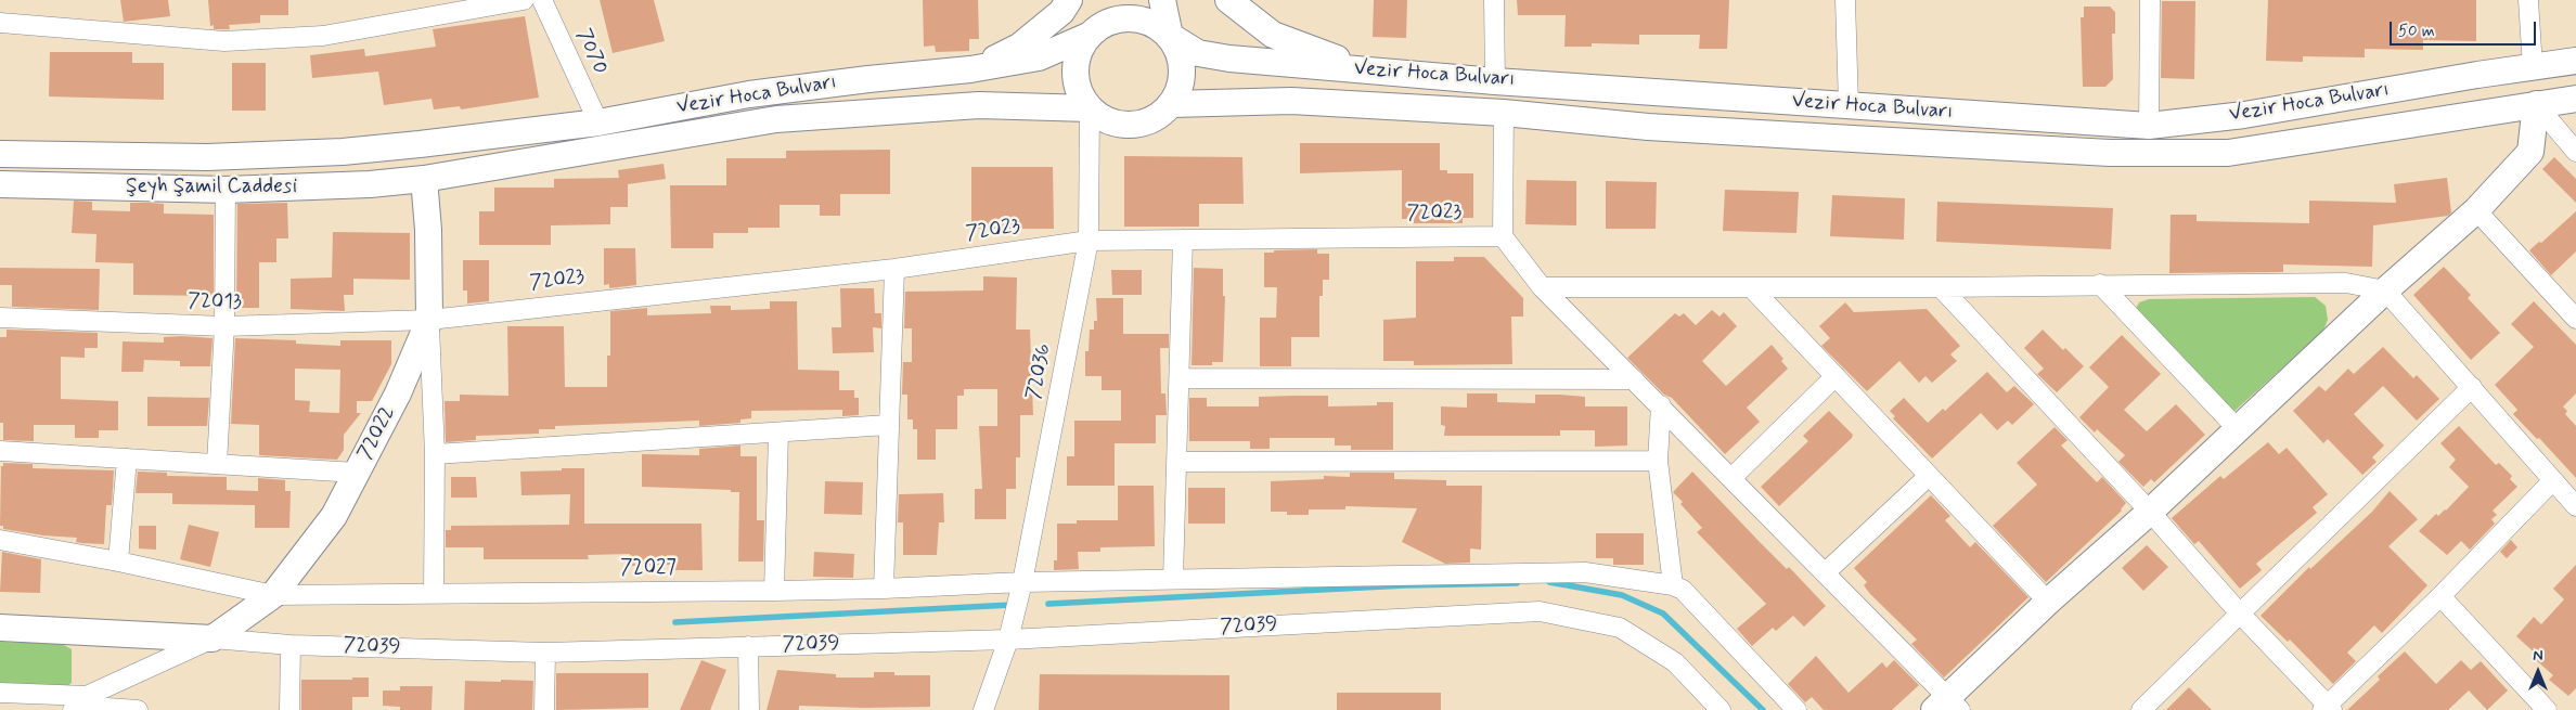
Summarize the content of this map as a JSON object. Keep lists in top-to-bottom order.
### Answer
{
  "streets": {
    "main road": [
      "Vezir Hoca Bulvarı",
      "Şeyh Şamil Caddesi",
      "72022",
      "72039"
    ],
    "street": [
      "7070",
      "72023",
      "72013",
      "72036",
      "72027"
    ]
  },
  "crossings": [
    ["7070", "Vezir Hoca Bulvarı"],
    ["Vezir Hoca Bulvarı", "Şeyh Şamil Caddesi"],
    ["Vezir Hoca Bulvarı", "72036"],
    ["Vezir Hoca Bulvarı", "72022"],
    ["Şeyh Şamil Caddesi", "72022"],
    ["72023", "72013"],
    ["72023", "72036"],
    ["72023", "72022"],
    ["72013", "72022"],
    ["72036", "72027"],
    ["72036", "72039"],
    ["72022", "72027"],
    ["72022", "72039"]
  ],
  "scale_bar": "50 m",
  "north": "top"
}
